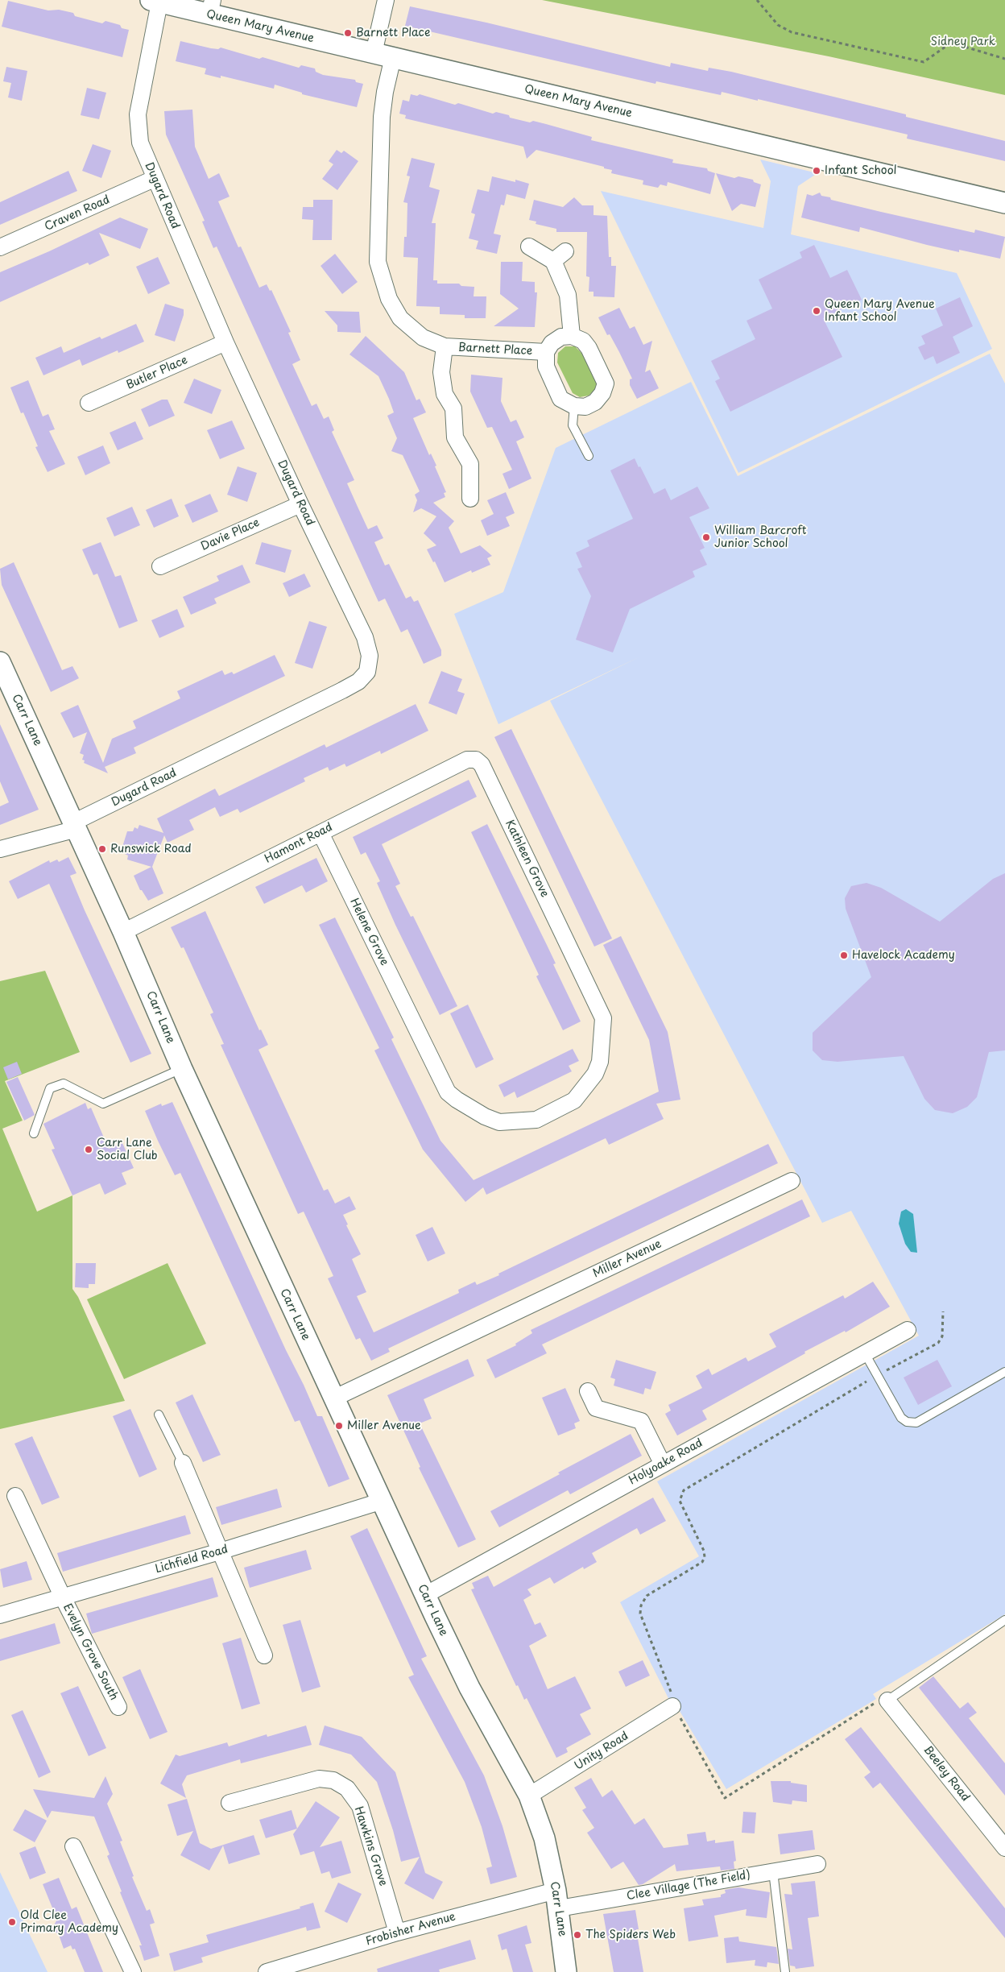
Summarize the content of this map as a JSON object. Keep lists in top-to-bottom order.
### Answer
{
  "streets": {
    "street": [
      "Queen Mary Avenue",
      "Dugard Road",
      "Craven Road",
      "Barnett Place",
      "Butler Place",
      "Davie Place",
      "Carr Lane",
      "Hamont Road",
      "Kathleen Grove",
      "Helene Grove",
      "Miller Avenue",
      "Holyoake Road",
      "Lichfield Road",
      "Evelyn Grove South",
      "Unity Road",
      "Beeley Road",
      "Hawkins Grove",
      "Clee Village (The Field)",
      "Frobisher Avenue"
    ]
  },
  "crossings": [
    ["Queen Mary Avenue", "Dugard Road"],
    ["Queen Mary Avenue", "Barnett Place"],
    ["Dugard Road", "Craven Road"],
    ["Dugard Road", "Butler Place"],
    ["Dugard Road", "Davie Place"],
    ["Dugard Road", "Carr Lane"],
    ["Carr Lane", "Hamont Road"],
    ["Carr Lane", "Miller Avenue"],
    ["Carr Lane", "Holyoake Road"],
    ["Carr Lane", "Lichfield Road"],
    ["Carr Lane", "Unity Road"],
    ["Carr Lane", "Clee Village (The Field)"],
    ["Carr Lane", "Frobisher Avenue"],
    ["Hamont Road", "Kathleen Grove"],
    ["Hamont Road", "Helene Grove"],
    ["Kathleen Grove", "Helene Grove"],
    ["Lichfield Road", "Evelyn Grove South"],
    ["Hawkins Grove", "Frobisher Avenue"],
    ["Clee Village (The Field)", "Frobisher Avenue"]
  ],
  "parks": ["Sidney Park"],
  "places": [
    "Barnett Place",
    "Infant School",
    "Queen Mary Avenue Infant School",
    "William Barcroft Junior School",
    "Runswick Road",
    "Havelock Academy",
    "Carr Lane Social Club",
    "Miller Avenue",
    "Old Clee Primary Academy",
    "The Spiders Web"
  ]
}
